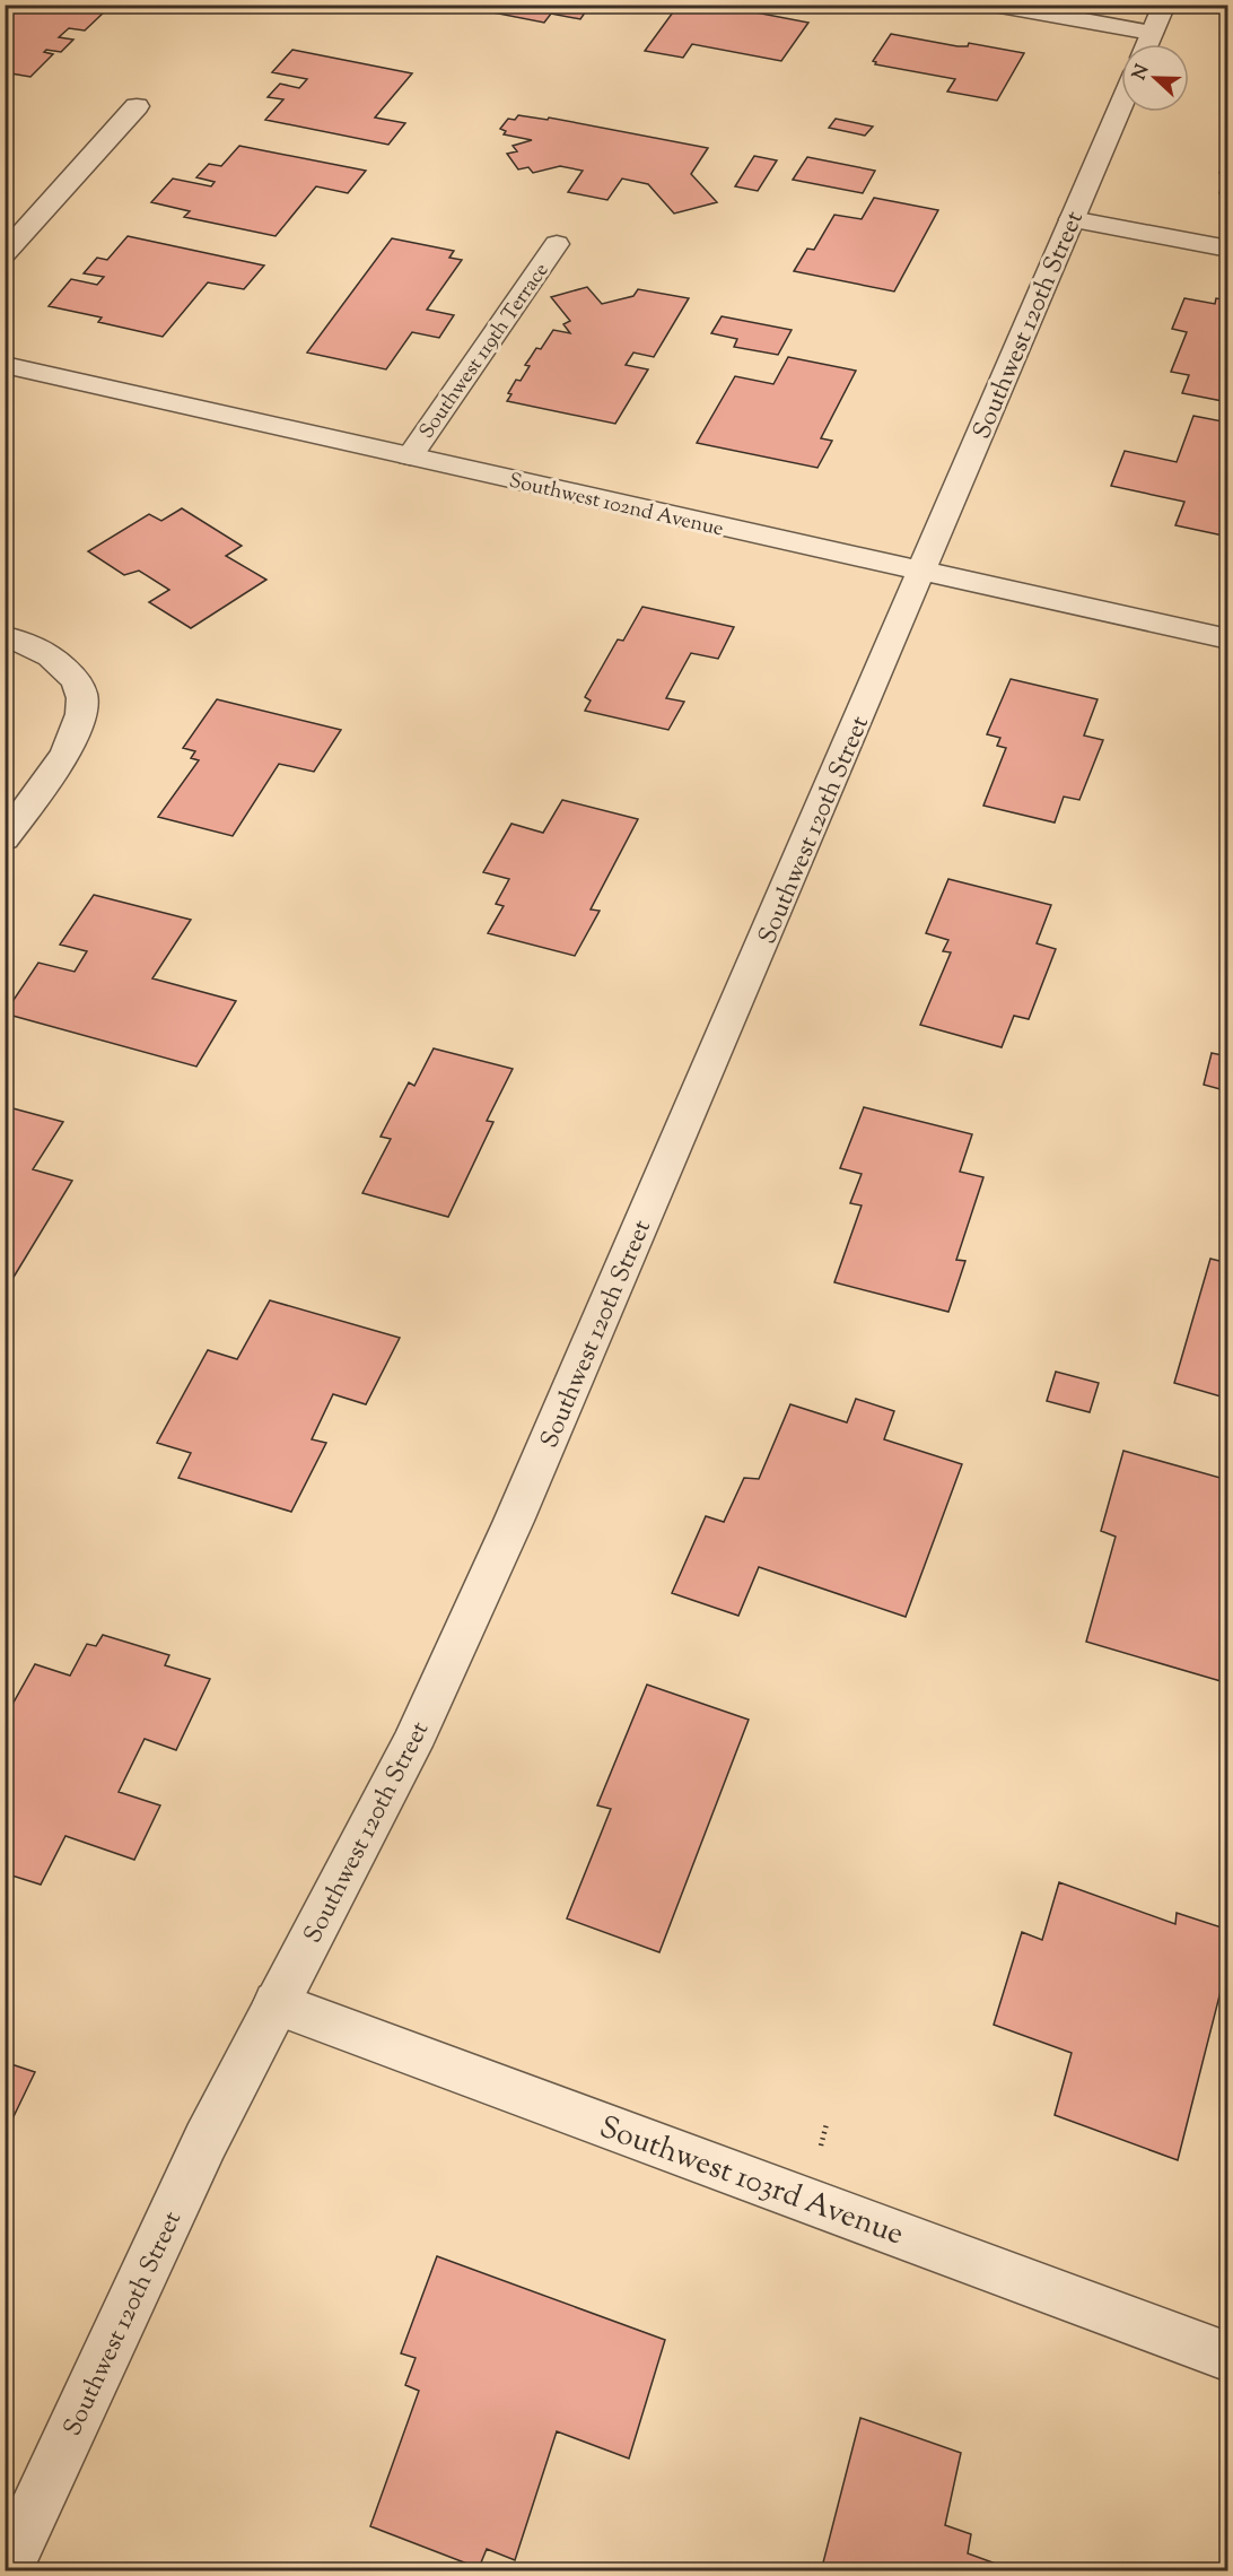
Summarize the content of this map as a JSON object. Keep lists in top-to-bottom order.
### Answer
{
  "streets": {
    "street": [
      "Southwest 120th Street",
      "Southwest 119th Terrace",
      "Southwest 102nd Avenue",
      "Southwest 103rd Avenue"
    ]
  },
  "crossings": [
    ["Southwest 120th Street", "Southwest 102nd Avenue"],
    ["Southwest 120th Street", "Southwest 103rd Avenue"],
    ["Southwest 119th Terrace", "Southwest 102nd Avenue"]
  ],
  "north": "left"
}
